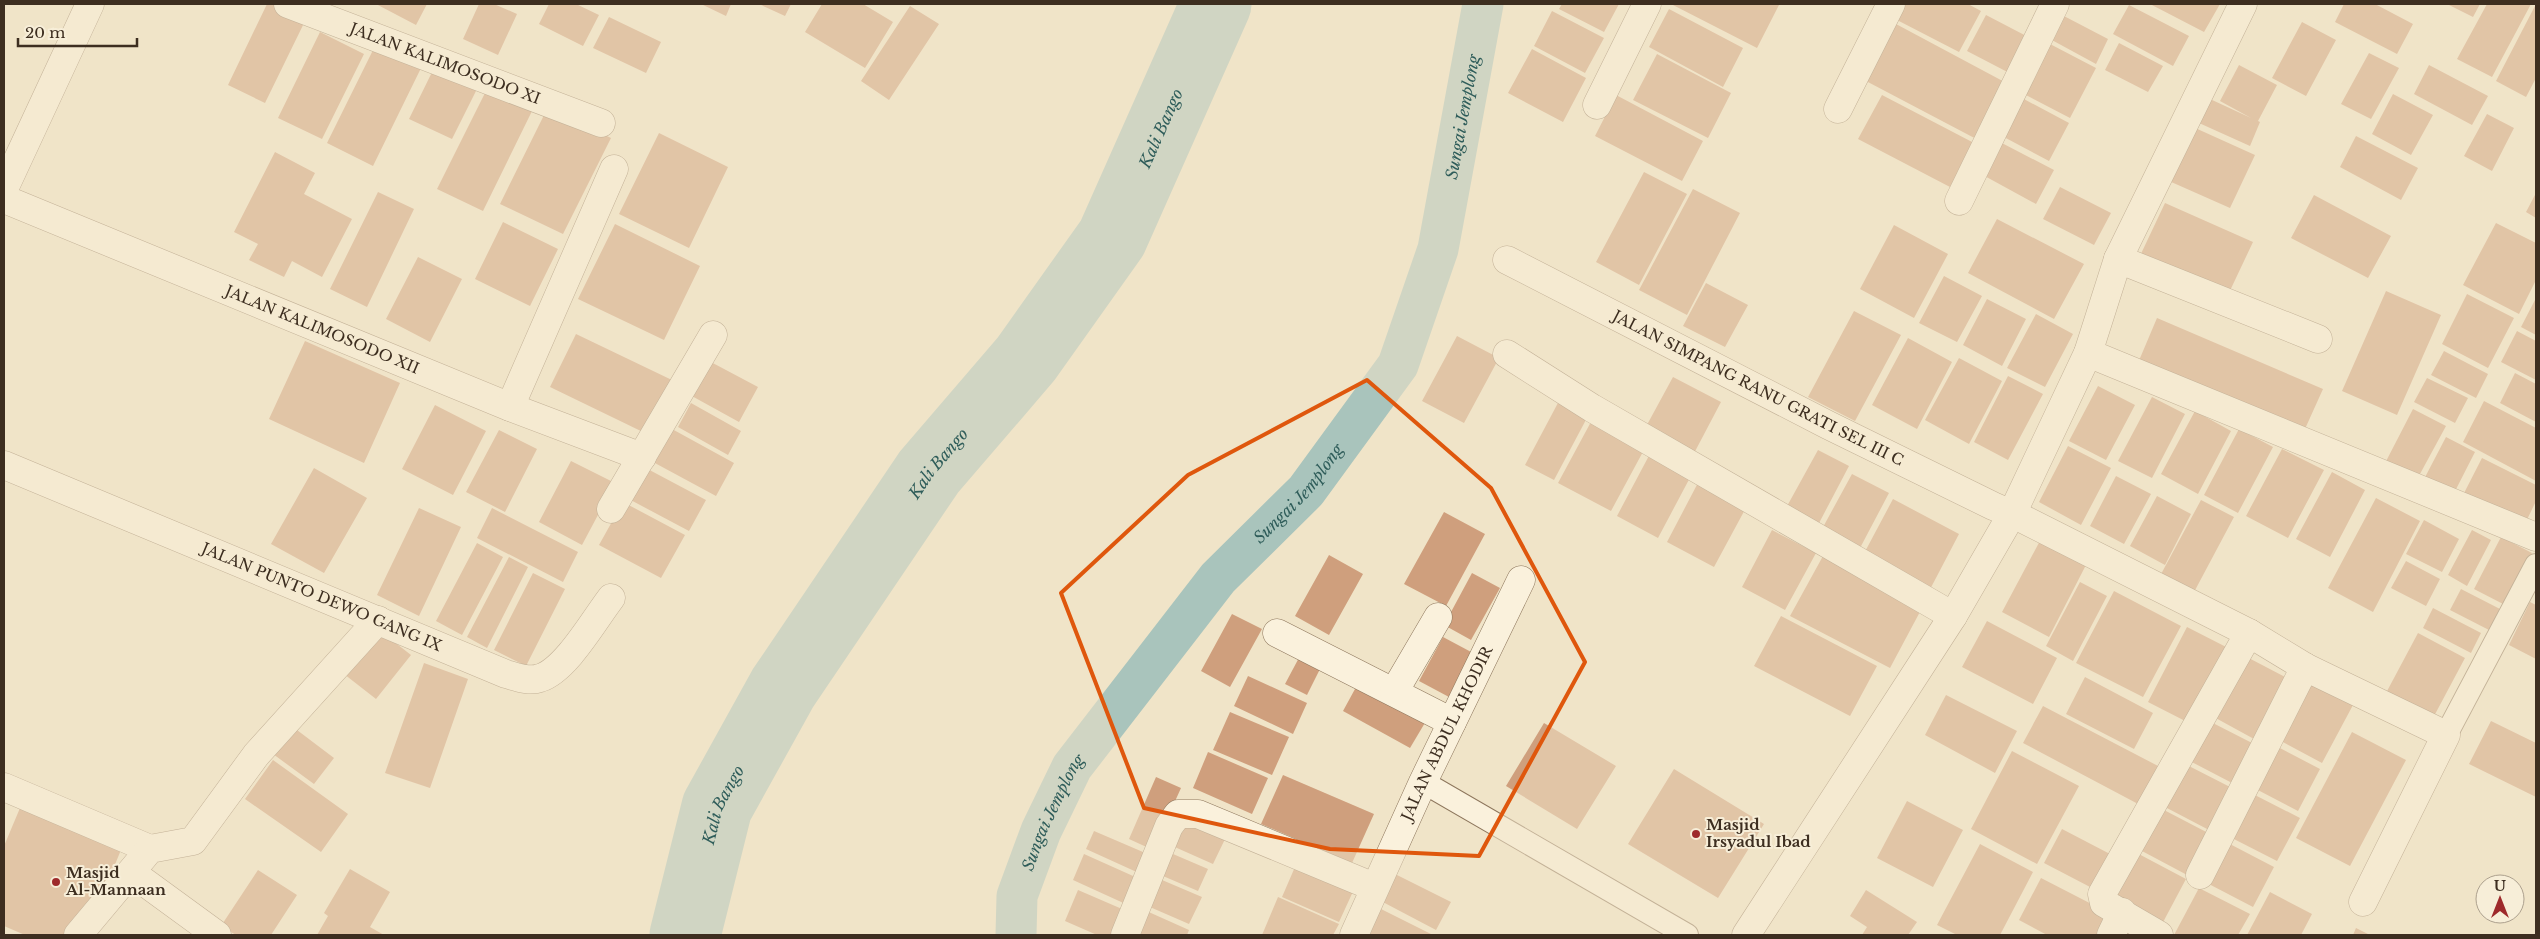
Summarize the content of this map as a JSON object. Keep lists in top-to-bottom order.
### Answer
{
  "streets": {
    "street": [
      "JALAN KALIMOSODO XI",
      "JALAN KALIMOSODO XII",
      "JALAN SIMPANG RANU GRATI SEL III C",
      "JALAN PUNTO DEWO GANG IX",
      "JALAN ABDUL KHODIR"
    ]
  },
  "water": ["Sungai Jemplong", "Kali Bango"],
  "places": ["Masjid Irsyadul Ibad", "Masjid Al-Mannaan"],
  "scale_bar": "20 m",
  "north": "top"
}
